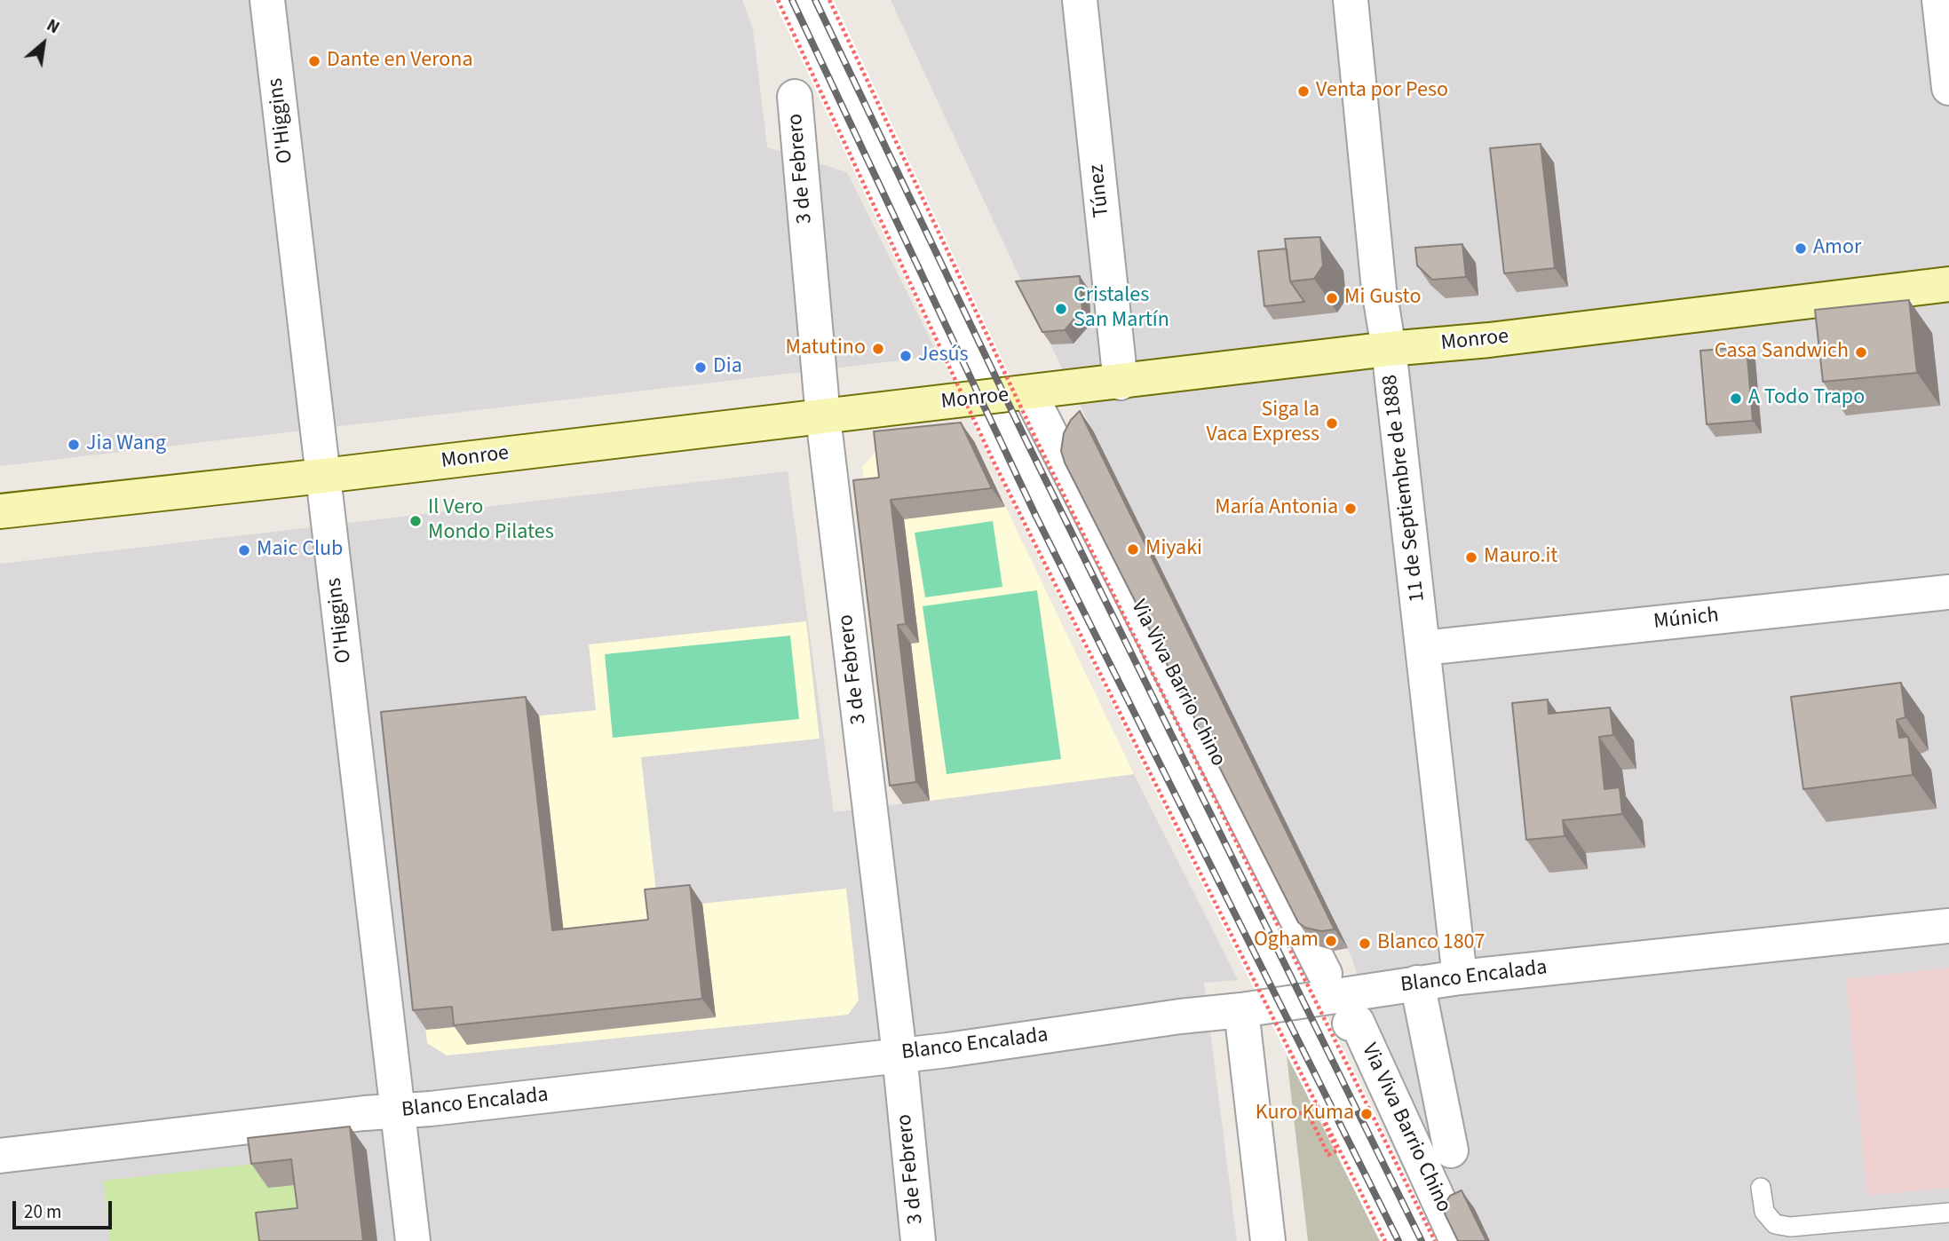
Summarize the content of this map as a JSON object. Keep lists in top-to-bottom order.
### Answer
{
  "streets": {
    "main road": ["Monroe"],
    "street": [
      "O'Higgins",
      "3 de Febrero",
      "Túnez",
      "11 de Septiembre de 1888",
      "Múnich",
      "Via Viva Barrio Chino",
      "Blanco Encalada"
    ]
  },
  "crossings": [
    ["O'Higgins", "Monroe"],
    ["O'Higgins", "Blanco Encalada"],
    ["3 de Febrero", "Monroe"],
    ["3 de Febrero", "Blanco Encalada"],
    ["Túnez", "Monroe"],
    ["Monroe", "11 de Septiembre de 1888"],
    ["Monroe", "Via Viva Barrio Chino"],
    ["11 de Septiembre de 1888", "Múnich"],
    ["11 de Septiembre de 1888", "Blanco Encalada"]
  ],
  "places": [
    "Dante en Verona",
    "Venta por Peso",
    "Amor",
    "Mi Gusto",
    "Cristales San Martín",
    "Matutino",
    "Casa Sandwich",
    "Jesús",
    "Dia",
    "A Todo Trapo",
    "Siga la Vaca Express",
    "Jia Wang",
    "María Antonia",
    "Il Vero Mondo Pilates",
    "Miyaki",
    "Maic Club",
    "Mauro.it",
    "Ogham",
    "Blanco 1807",
    "Kuro Kuma"
  ],
  "scale_bar": "20 m",
  "north": "top right"
}
